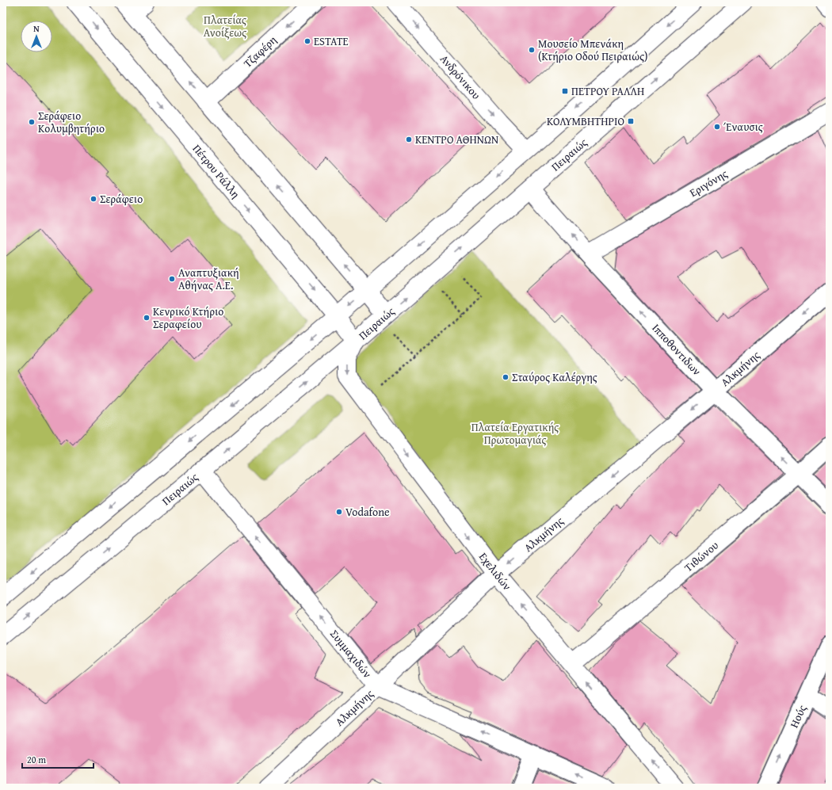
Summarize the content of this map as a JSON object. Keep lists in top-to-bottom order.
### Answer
{
  "streets": {
    "street": [
      "Τζαφέρη",
      "Ανδρόνικου",
      "Πειραιώς",
      "Πέτρου Ράλλη",
      "Εριγόνης",
      "Ιπποθοντιδων",
      "Αλκμήνης",
      "Τιθώνου",
      "Εχελιδών",
      "Συμμαχιδών",
      "Ηούς"
    ]
  },
  "crossings": [
    ["Πειραιώς", "Πέτρου Ράλλη"],
    ["Πειραιώς", "Ιπποθοντιδων"],
    ["Πειραιώς", "Εχελιδών"],
    ["Πειραιώς", "Συμμαχιδών"],
    ["Πέτρου Ράλλη", "Εχελιδών"],
    ["Εριγόνης", "Ιπποθοντιδων"],
    ["Ιπποθοντιδων", "Αλκμήνης"],
    ["Ιπποθοντιδων", "Τιθώνου"],
    ["Αλκμήνης", "Εχελιδών"],
    ["Αλκμήνης", "Συμμαχιδών"],
    ["Τιθώνου", "Εχελιδών"]
  ],
  "one_way": [
    "Τζαφέρη",
    "Ανδρόνικου",
    "Ιπποθοντιδων",
    "Αλκμήνης",
    "Συμμαχιδών",
    "Ηούς"
  ],
  "parks": ["Πλατείας Ανοίξεως", "Πλατεία Εργατικής Πρωτομαγιάς"],
  "places": {
    "other": [
      "ESTATE",
      "Μουσείο Μπενάκη (Κτήριο Οδού Πειραιώς)",
      "Σεράφειο Κολυμβητήριο",
      "Έναυσις",
      "ΚΕΝΤΡΟ ΑΘΗΝΩΝ",
      "Σεράφειο",
      "Αναπτυξιακή Αθήνας Α.Ε.",
      "Κενρικό Κτήριο Σεραφείου",
      "Σταύρος Καλέργης",
      "Vodafone"
    ],
    "transit": ["ΠΕΤΡΟΥ ΡΑΛΛΗ", "ΚΟΛΥΜΒΗΤΗΡΙΟ"]
  },
  "scale_bar": "20 m",
  "north": "top"
}
